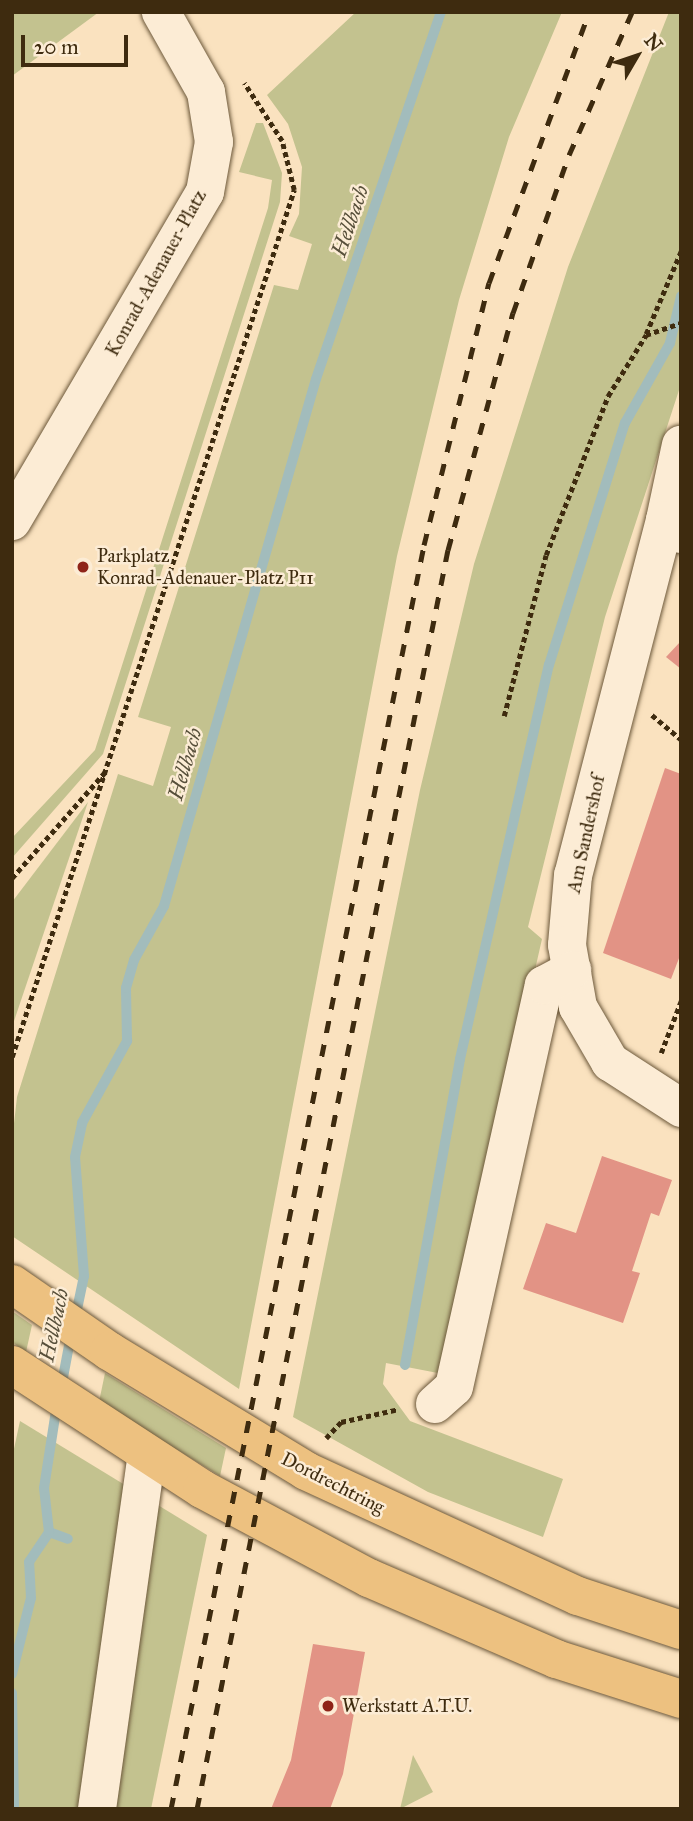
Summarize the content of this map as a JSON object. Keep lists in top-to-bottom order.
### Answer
{
  "streets": {
    "main road": ["Dordrechtring"],
    "street": ["Konrad-Adenauer-Platz", "Am Sandershof"]
  },
  "water": ["Hellbach"],
  "places": ["Parkplatz Konrad-Adenauer-Platz P11", "Werkstatt A.T.U."],
  "scale_bar": "20 m",
  "north": "top right"
}
